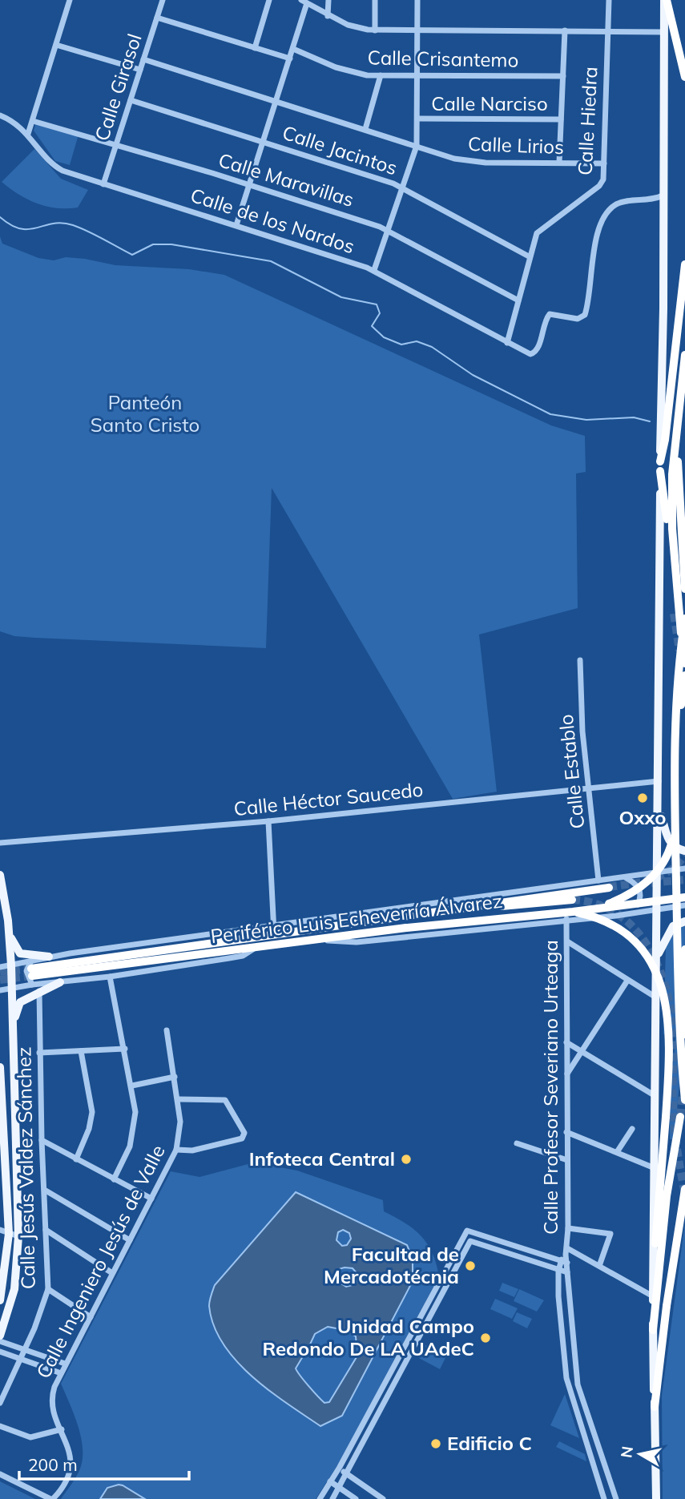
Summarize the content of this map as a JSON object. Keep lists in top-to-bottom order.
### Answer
{
  "streets": {
    "highway": ["Periférico Luis Echeverría Álvarez"],
    "street": [
      "Calle Crisantemo",
      "Calle Girasol",
      "Calle Narciso",
      "Calle Hiedra",
      "Calle Lirios",
      "Calle Jacintos",
      "Calle Maravillas",
      "Calle de los Nardos",
      "Calle Establo",
      "Calle Héctor Saucedo",
      "Calle Profesor Severiano Urteaga",
      "Calle Jesús Valdez Sánchez",
      "Calle Ingeniero Jesús de Valle"
    ]
  },
  "crossings": [
    ["Calle Girasol", "Calle Lirios"],
    ["Calle Girasol", "Calle Jacintos"],
    ["Calle Girasol", "Calle Maravillas"],
    ["Calle Girasol", "Calle de los Nardos"],
    ["Calle Hiedra", "Calle Lirios"],
    ["Calle Hiedra", "Calle Jacintos"],
    ["Calle Hiedra", "Calle Maravillas"],
    ["Calle Hiedra", "Calle de los Nardos"],
    ["Calle Establo", "Calle Héctor Saucedo"]
  ],
  "parks": ["Panteón Santo Cristo"],
  "places": [
    "Oxxo",
    "Infoteca Central",
    "Facultad de Mercadotécnia",
    "Unidad Campo Redondo De LA UAdeC",
    "Edificio C"
  ],
  "scale_bar": "200 m",
  "north": "left"
}
